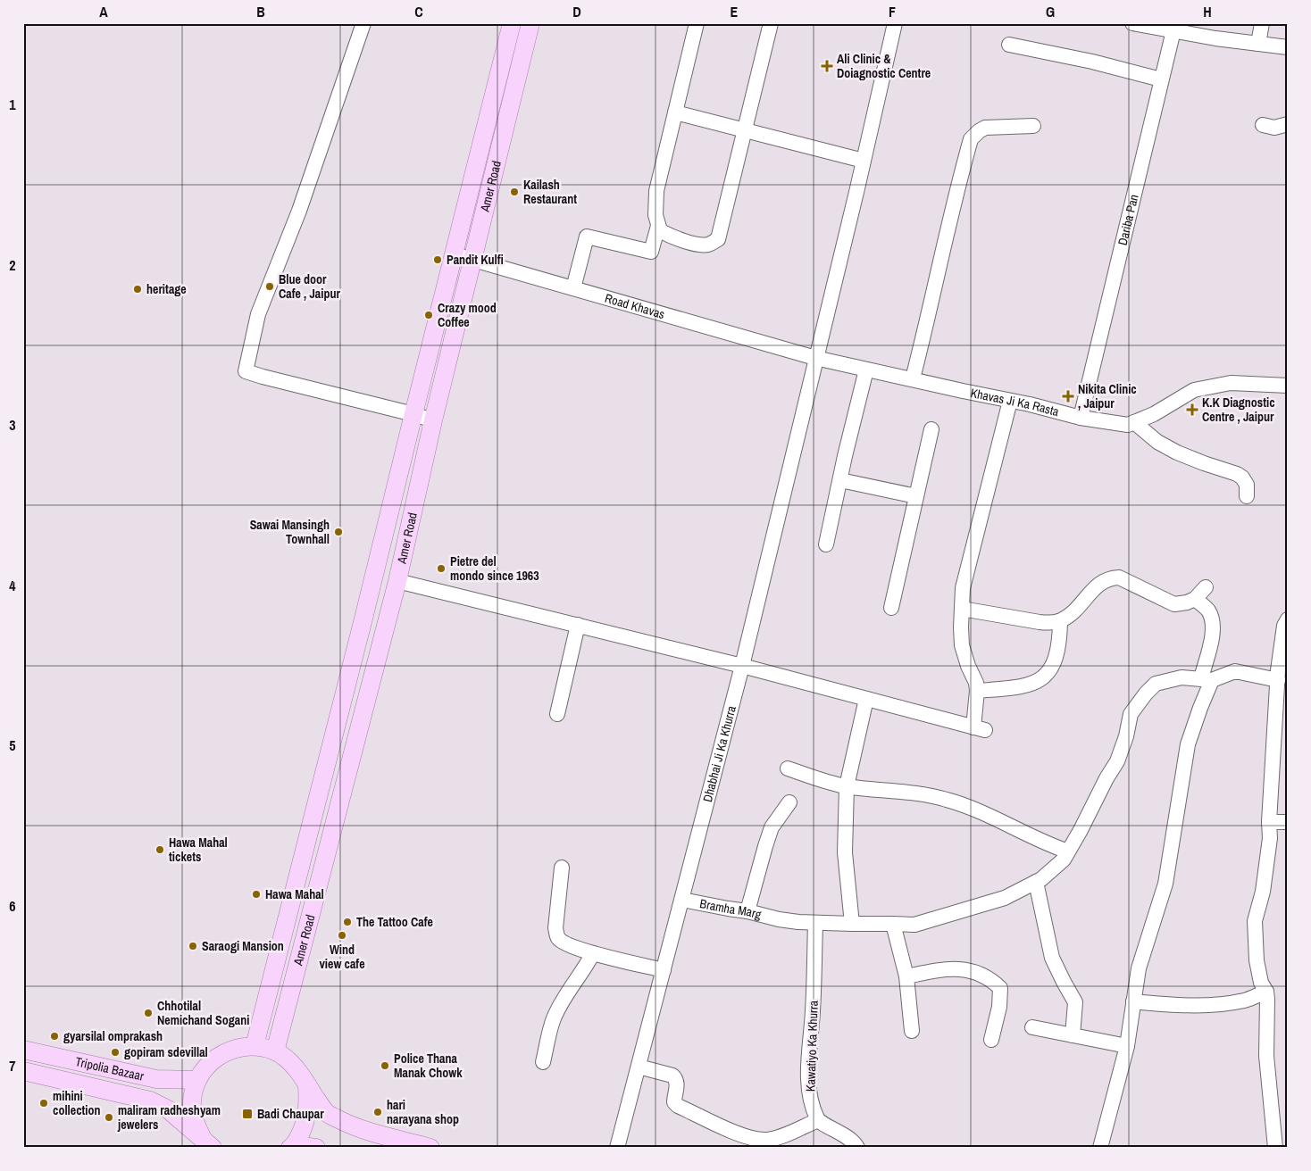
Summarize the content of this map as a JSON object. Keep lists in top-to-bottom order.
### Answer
{
  "streets": {
    "main road": ["Amer Road", "Tripolia Bazaar"],
    "street": [
      "Dariba Pan",
      "Road Khavas",
      "Khavas Ji Ka Rasta",
      "Dhabhai Ji Ka Khurra",
      "Bramha Marg",
      "Kawatiyo Ka Khurra"
    ]
  },
  "crossings": [
    ["Amer Road", "Road Khavas"],
    ["Dariba Pan", "Khavas Ji Ka Rasta"],
    ["Road Khavas", "Khavas Ji Ka Rasta"],
    ["Road Khavas", "Dhabhai Ji Ka Khurra"],
    ["Khavas Ji Ka Rasta", "Dhabhai Ji Ka Khurra"],
    ["Dhabhai Ji Ka Khurra", "Bramha Marg"],
    ["Bramha Marg", "Kawatiyo Ka Khurra"]
  ],
  "places": {
    "health": ["Ali Clinic & Doiagnostic Centre", "Nikita Clinic , Jaipur", "K.K Diagnostic Centre , Jaipur"],
    "other": [
      "Kailash Restaurant",
      "Pandit Kulfi",
      "Blue door Cafe , Jaipur",
      "heritage",
      "Crazy mood Coffee",
      "Sawai Mansingh Townhall",
      "Pietre del mondo since 1963",
      "Hawa Mahal tickets",
      "Hawa Mahal",
      "The Tattoo Cafe",
      "Wind view cafe",
      "Saraogi Mansion",
      "Chhotilal Nemichand Sogani",
      "gyarsilal omprakash",
      "gopiram sdevillal",
      "Police Thana Manak Chowk",
      "mihini collection",
      "hari narayana shop",
      "maliram radheshyam jewelers"
    ],
    "transit": ["Badi Chaupar"]
  },
  "grid": {
    "columns": [
      "A",
      "B",
      "C",
      "D",
      "E",
      "F",
      "G",
      "H"
    ],
    "rows": [
      "1",
      "2",
      "3",
      "4",
      "5",
      "6",
      "7"
    ]
  }
}
